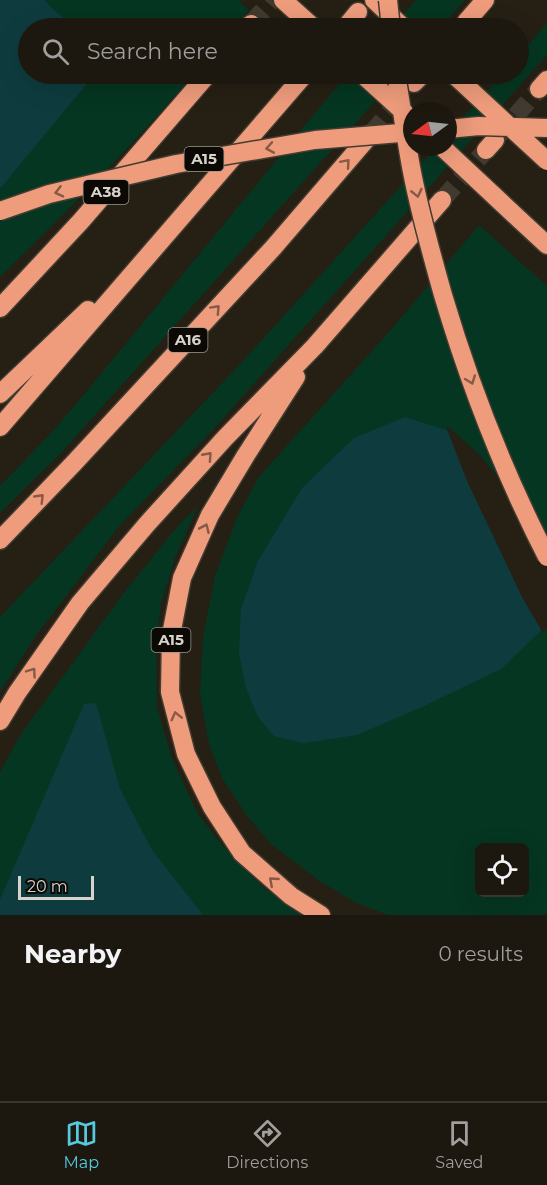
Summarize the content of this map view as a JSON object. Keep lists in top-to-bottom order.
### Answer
{
  "streets": {
    "highway": ["A15", "A38", "A16"]
  },
  "scale_bar": "20 m",
  "north": "left",
  "page": {
    "search": "Search here",
    "scale": "20 m",
    "heading": ["Nearby", "0 results"],
    "nav": ["Map", "Directions", "Saved"]
  }
}
